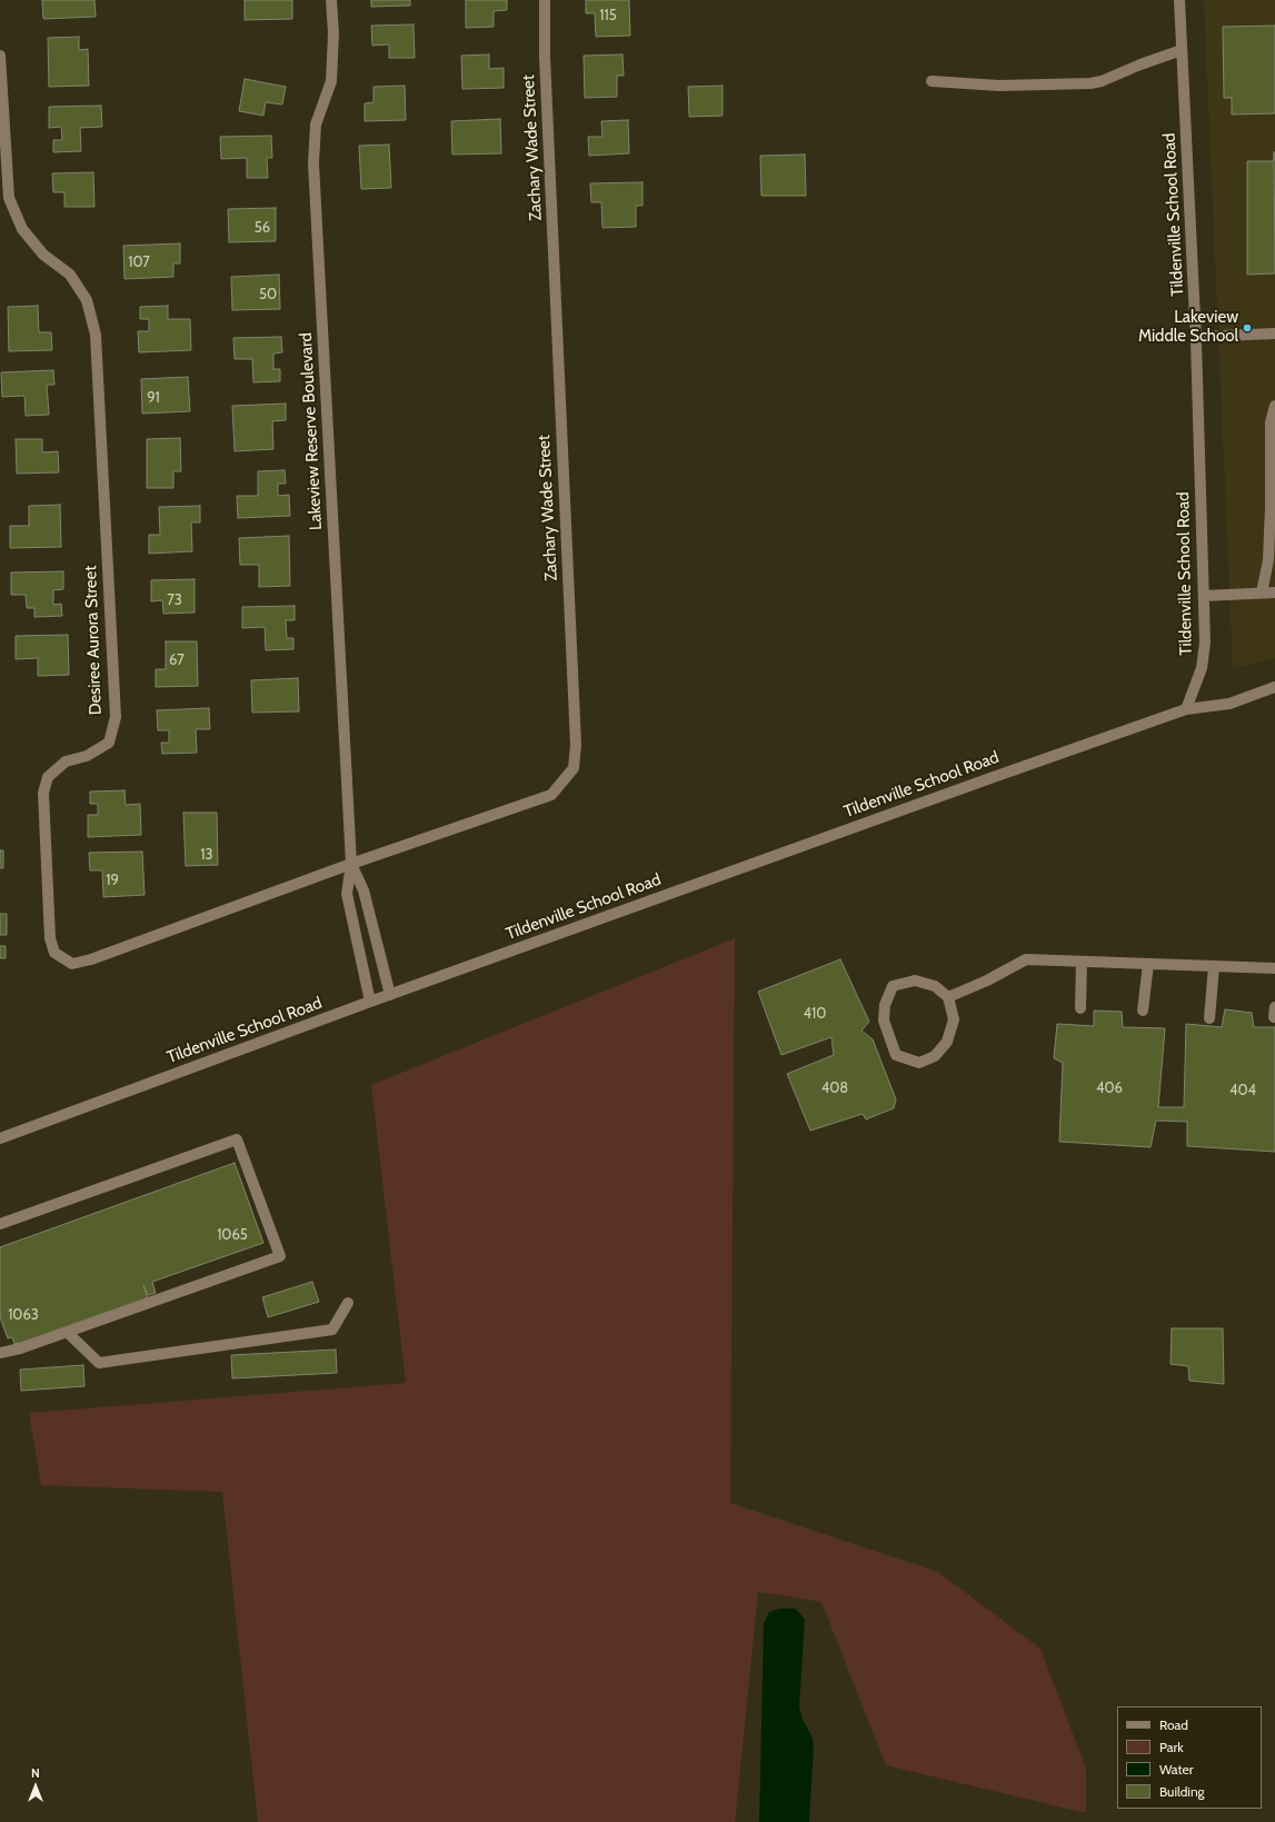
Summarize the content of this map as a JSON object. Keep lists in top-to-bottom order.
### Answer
{
  "streets": {
    "street": [
      "Zachary Wade Street",
      "Tildenville School Road",
      "Lakeview Reserve Boulevard",
      "Desiree Aurora Street"
    ]
  },
  "crossings": [
    ["Zachary Wade Street", "Lakeview Reserve Boulevard"],
    ["Zachary Wade Street", "Desiree Aurora Street"],
    ["Tildenville School Road", "Lakeview Reserve Boulevard"],
    ["Lakeview Reserve Boulevard", "Desiree Aurora Street"]
  ],
  "places": ["Lakeview Middle School"],
  "house_numbers": [
    "115",
    "56",
    "107",
    "50",
    "91",
    "73",
    "67",
    "13",
    "19",
    "410",
    "408",
    "406",
    "404",
    "1065",
    "1063"
  ],
  "legend": [
    "Road",
    "Park",
    "Water",
    "Building"
  ],
  "north": "top"
}
